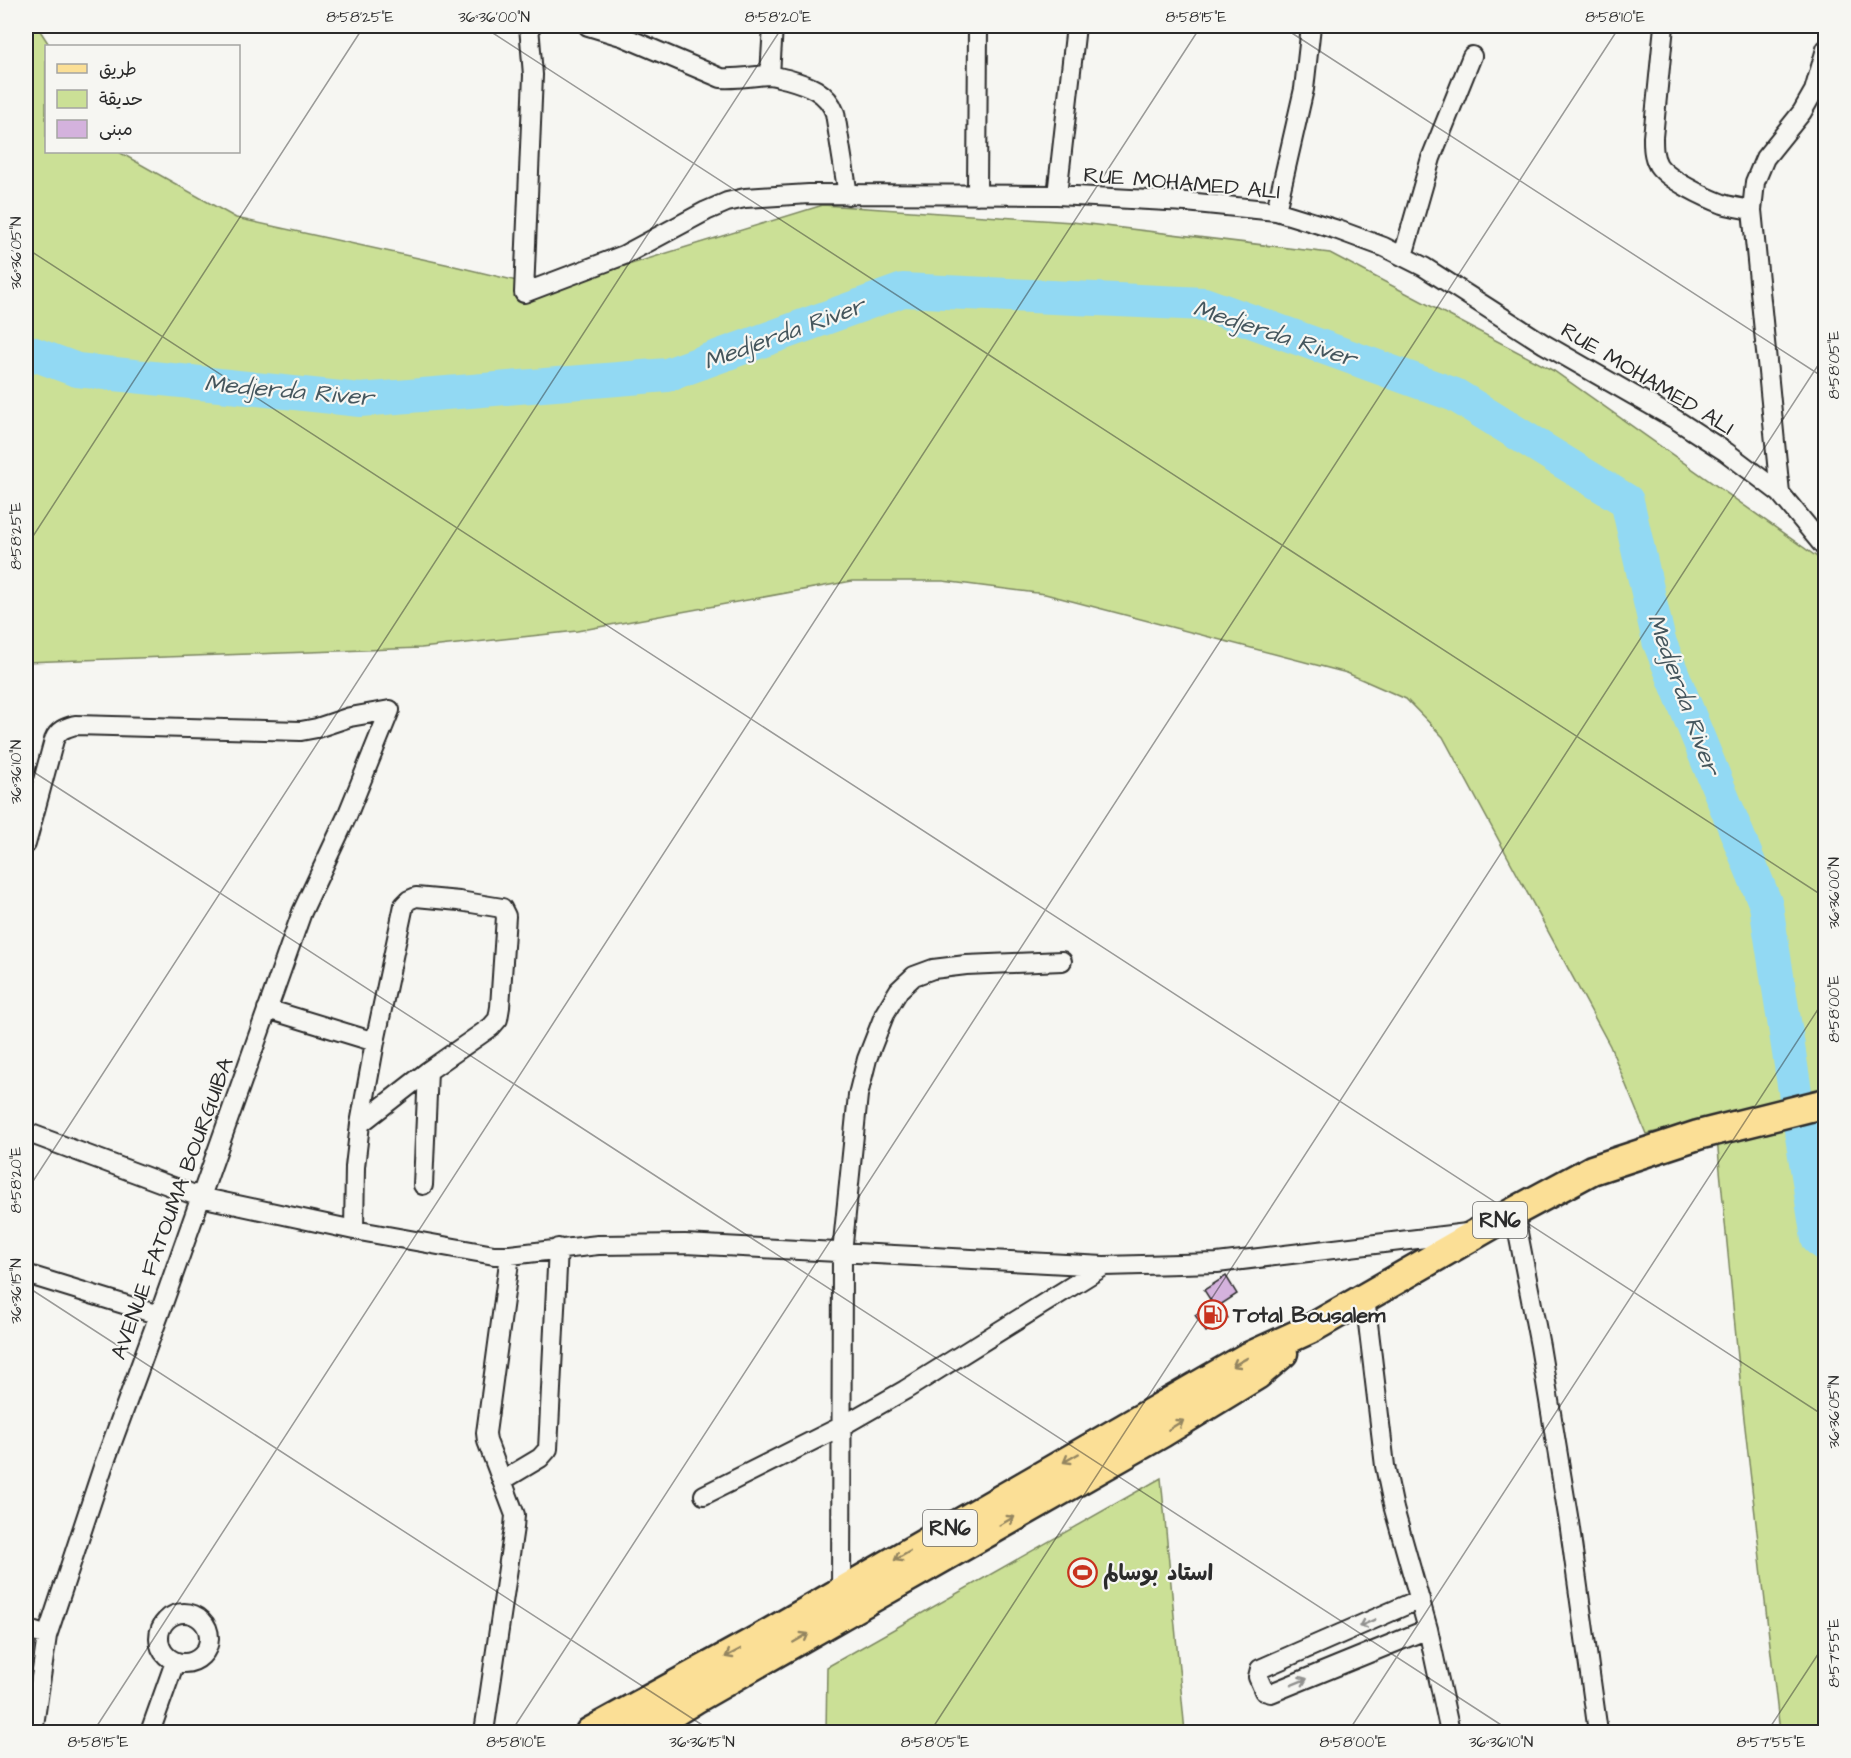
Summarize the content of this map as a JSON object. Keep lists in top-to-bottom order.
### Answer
{
  "streets": {
    "main road": ["RN6"],
    "street": ["RUE MOHAMED ALI", "AVENUE FATOUMA BOURGUIBA"]
  },
  "water": ["Medjerda River"],
  "places": {
    "fuel station": ["Total Bousalem"],
    "sports": ["استاد بوسالم"]
  },
  "legend": ["طريق", "حديقة", "مبنى"],
  "coordinates": [
    "8°58'25\"E",
    "36°36'00\"N",
    "8°58'20\"E",
    "8°58'15\"E",
    "8°58'10\"E",
    "36°36'05\"N",
    "8°58'05\"E",
    "36°36'10\"N",
    "8°58'00\"E",
    "36°36'15\"N",
    "8°57'55\"E"
  ]
}
